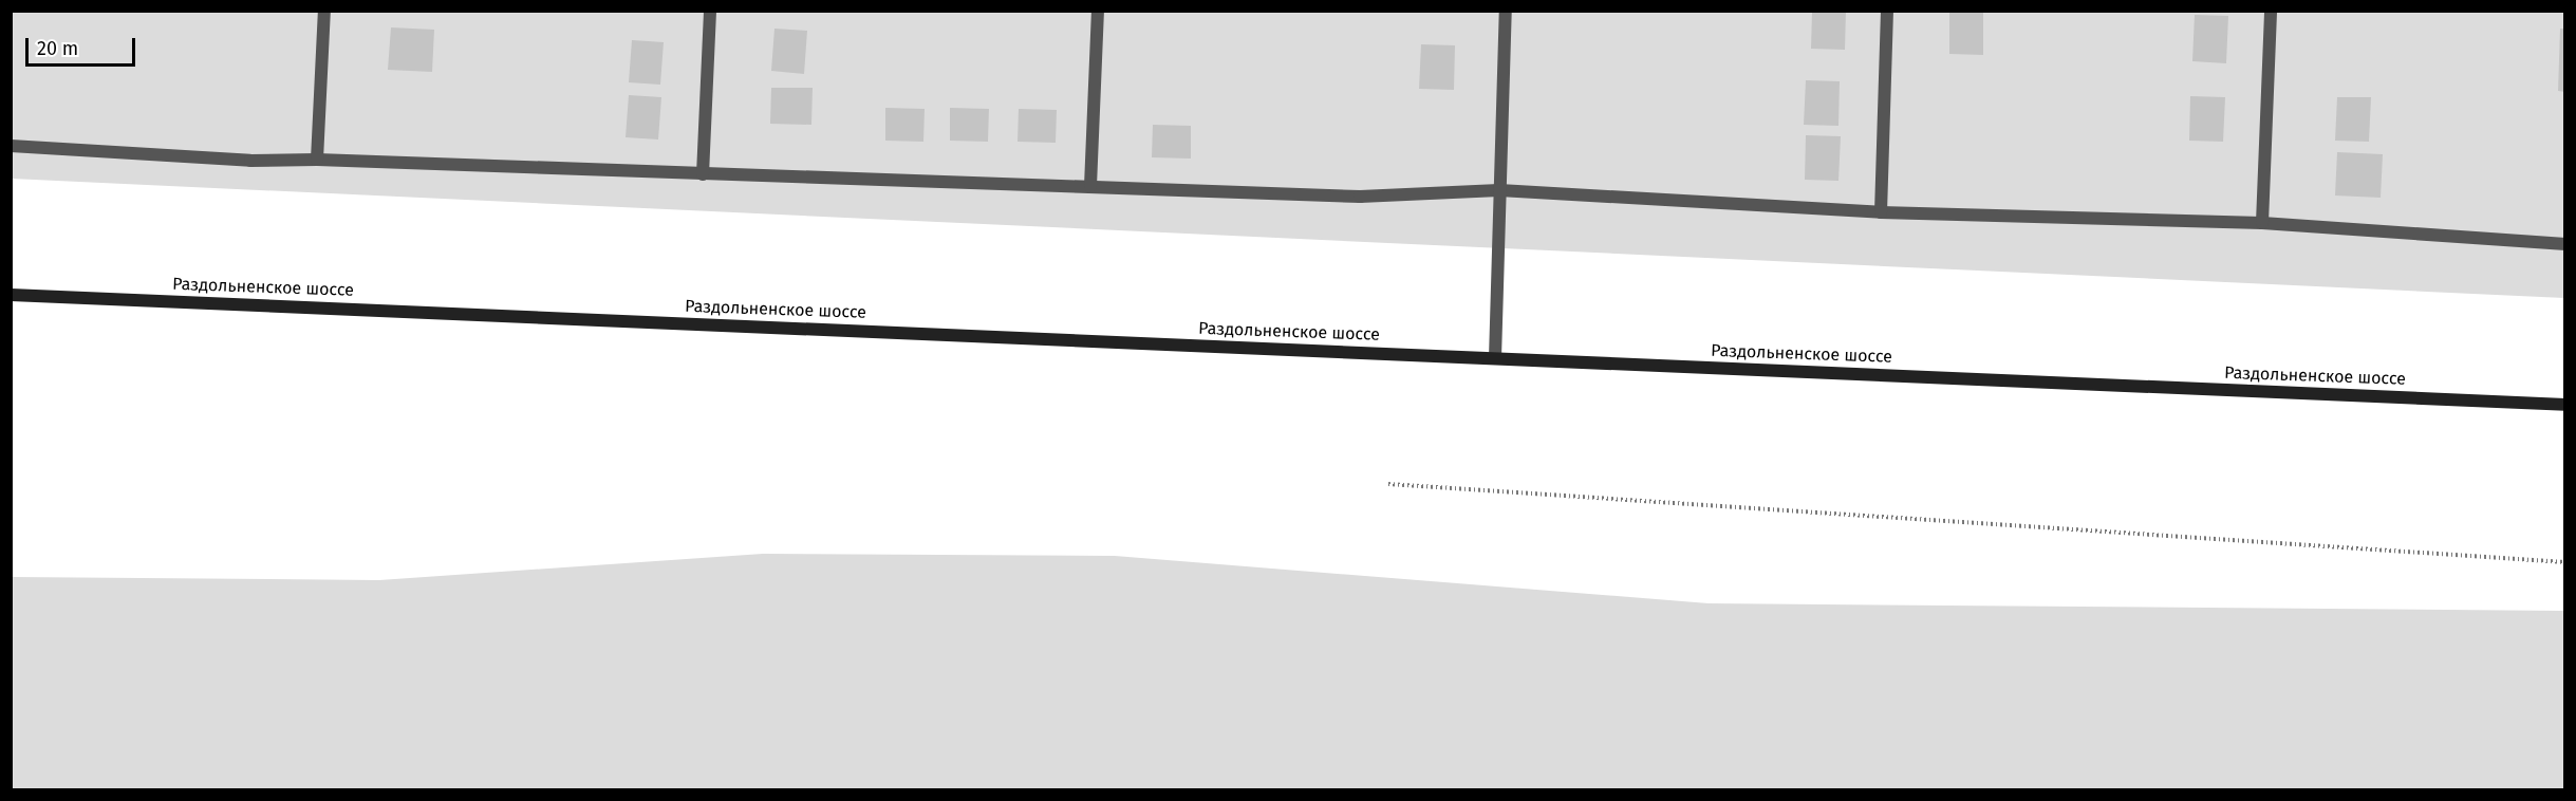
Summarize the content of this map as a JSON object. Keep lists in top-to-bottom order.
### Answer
{
  "streets": {
    "main road": ["Раздольненское шоссе"]
  },
  "scale_bar": "20 m"
}
